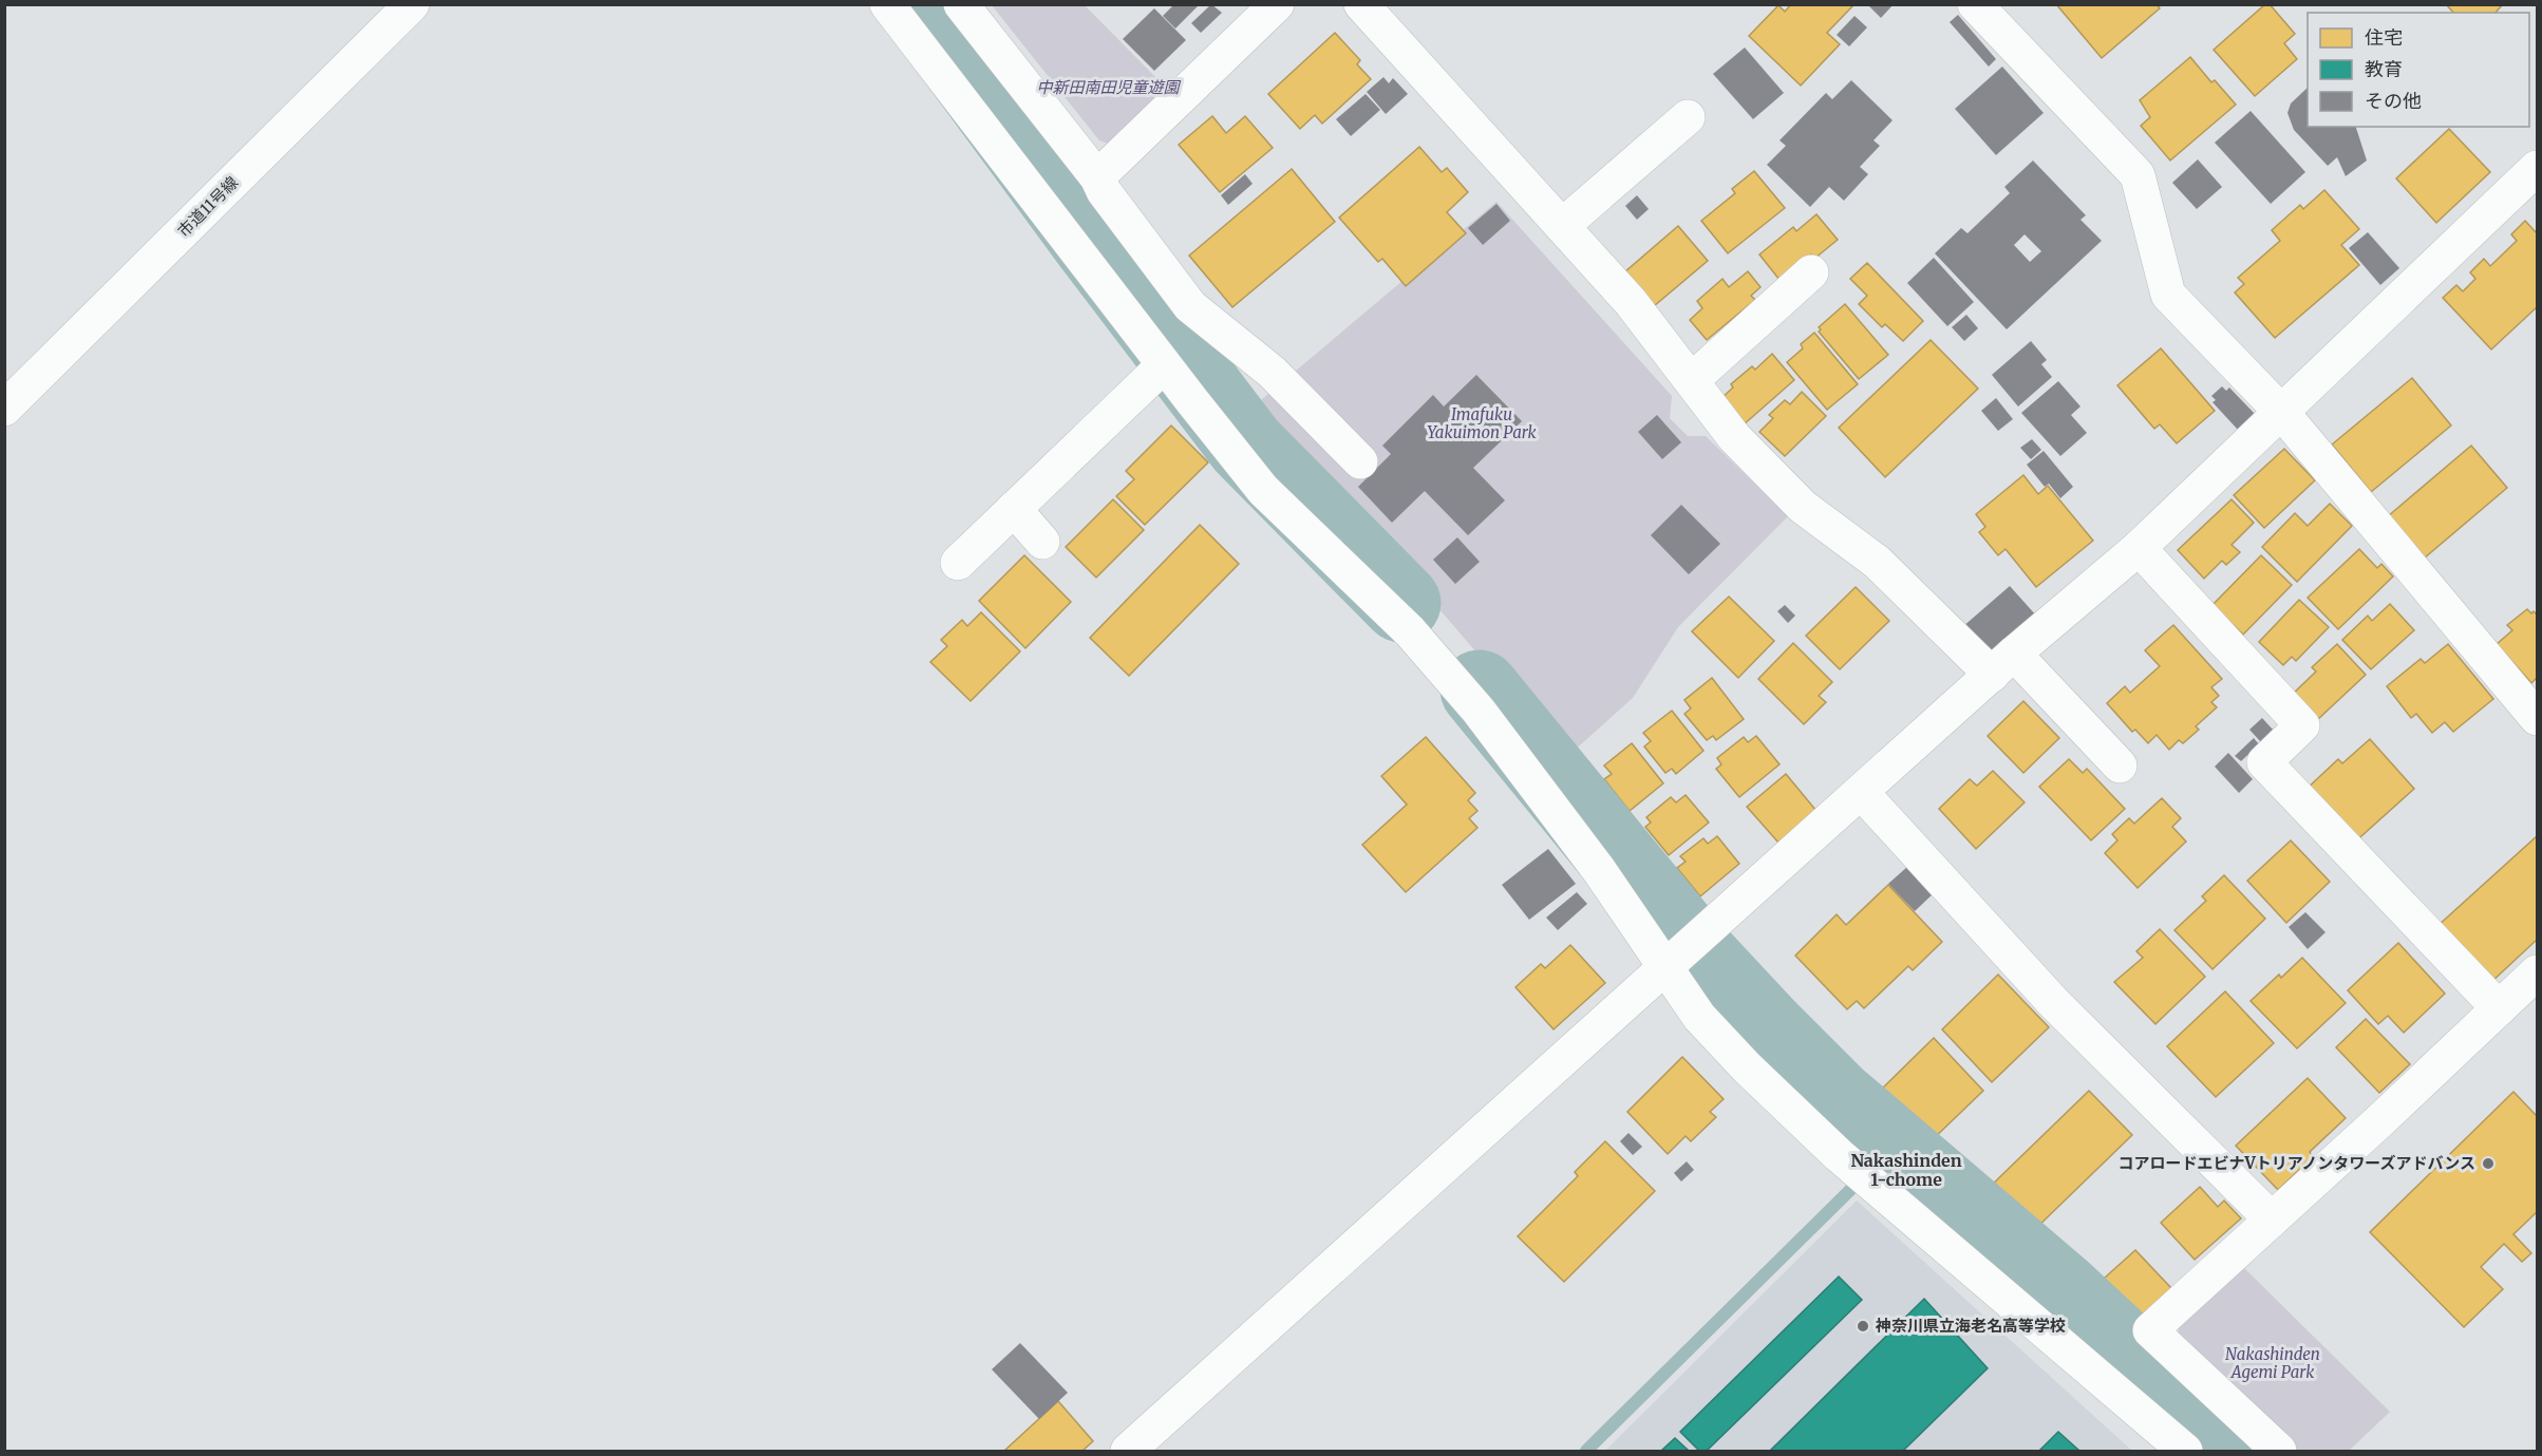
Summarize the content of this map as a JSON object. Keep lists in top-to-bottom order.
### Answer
{
  "streets": {
    "street": ["市道11号線"]
  },
  "districts": ["Nakashinden 1-chome"],
  "parks": ["中新田南田児童遊園", "Imafuku Yakuimon Park", "Nakashinden Agemi Park"],
  "places": ["コアロードエビナVトリアノンタワーズアドバンス", "神奈川県立海老名高等学校"],
  "legend": ["住宅", "教育", "その他"]
}
